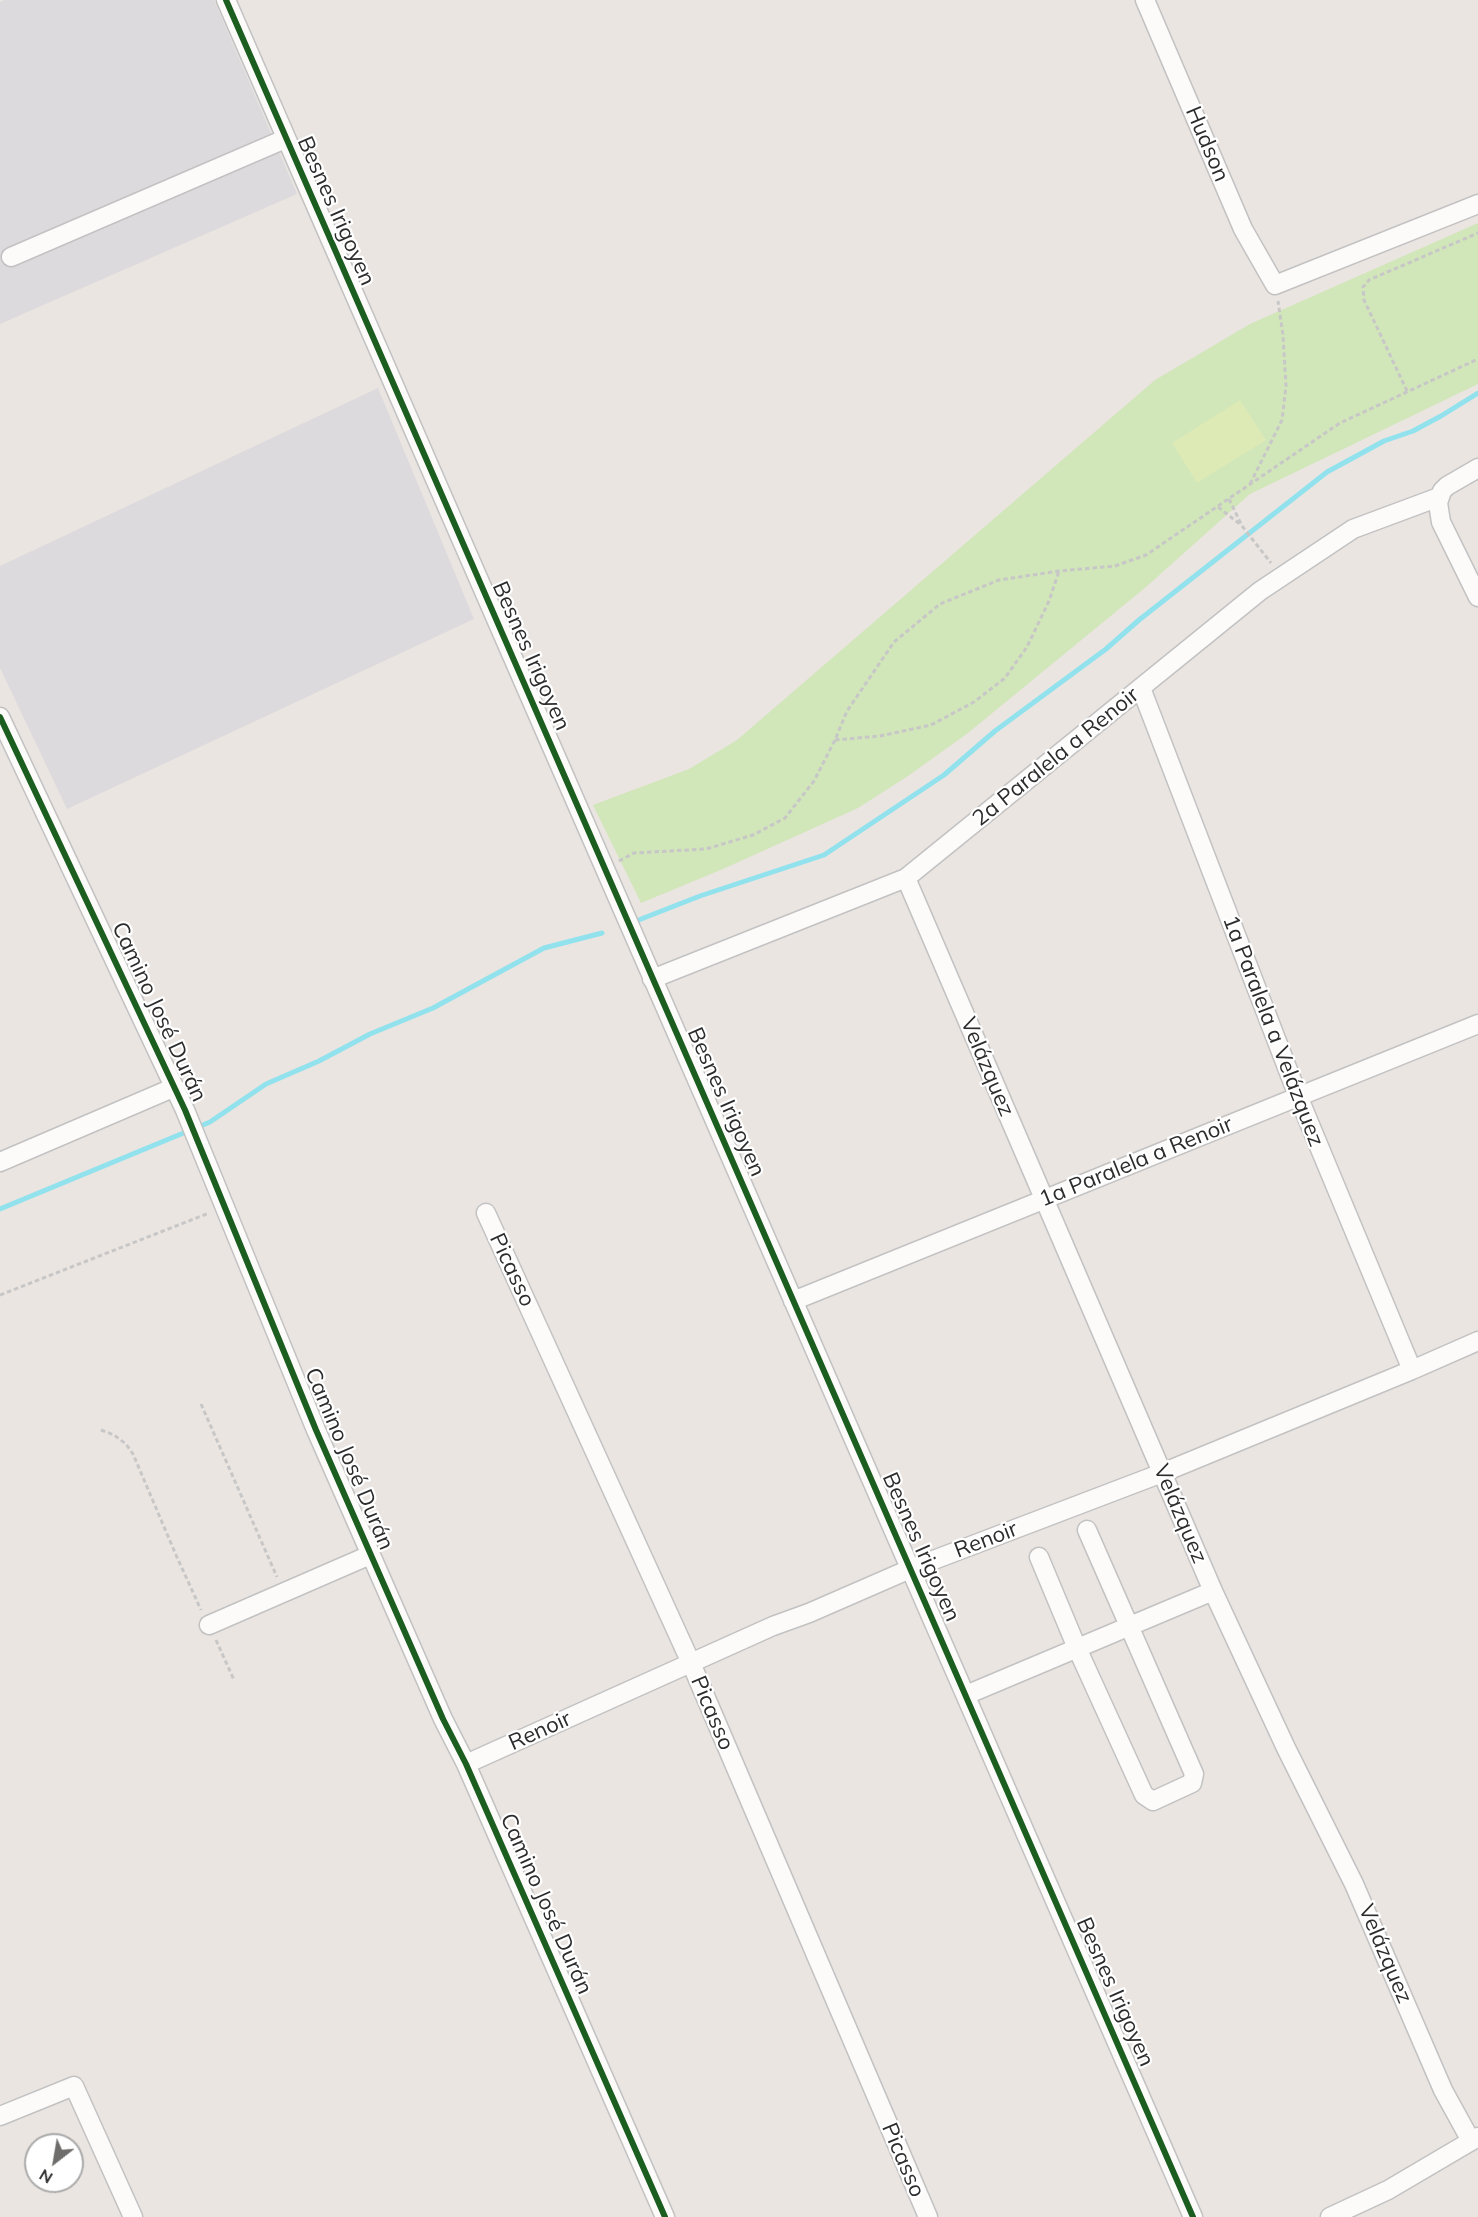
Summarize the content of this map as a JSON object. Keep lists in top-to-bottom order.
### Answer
{
  "streets": {
    "street": [
      "Hudson",
      "Besnes Irigoyen",
      "2a Paralela a Renoir",
      "Camino José Durán",
      "1a Paralela a Velázquez",
      "Velázquez",
      "1a Paralela a Renoir",
      "Picasso",
      "Renoir"
    ]
  },
  "crossings": [
    ["Besnes Irigoyen", "2a Paralela a Renoir"],
    ["Besnes Irigoyen", "1a Paralela a Renoir"],
    ["Besnes Irigoyen", "Renoir"],
    ["2a Paralela a Renoir", "1a Paralela a Velázquez"],
    ["2a Paralela a Renoir", "Velázquez"],
    ["Camino José Durán", "Renoir"],
    ["1a Paralela a Velázquez", "1a Paralela a Renoir"],
    ["1a Paralela a Velázquez", "Renoir"],
    ["Velázquez", "1a Paralela a Renoir"],
    ["Velázquez", "Renoir"],
    ["Picasso", "Renoir"]
  ],
  "north": "bottom left"
}
